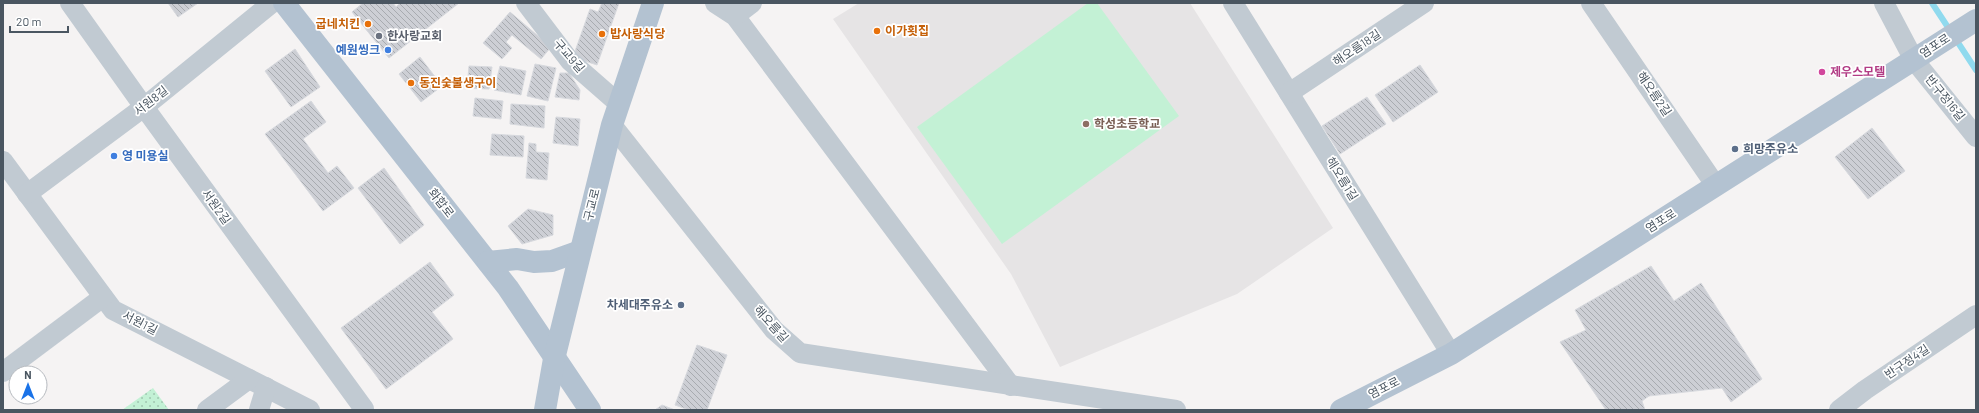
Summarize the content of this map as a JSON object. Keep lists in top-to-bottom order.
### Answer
{
  "streets": {
    "main road": ["염포로", "화합로", "구교로"],
    "street": [
      "해오름18길",
      "구교9길",
      "해오름2길",
      "반구정16길",
      "서원8길",
      "해오름1길",
      "서원2길",
      "서원1길",
      "해오름길",
      "반구정4길"
    ]
  },
  "crossings": [
    ["염포로", "해오름2길"],
    ["염포로", "반구정16길"],
    ["염포로", "해오름1길"],
    ["해오름18길", "해오름1길"],
    ["구교9길", "구교로"],
    ["서원8길", "서원2길"],
    ["서원8길", "서원1길"],
    ["화합로", "구교로"],
    ["구교로", "해오름길"]
  ],
  "places": [
    "굽네치킨",
    "이가횟집",
    "밥사랑식당",
    "한사랑교회",
    "예원씽크",
    "제우스모텔",
    "동진숯불생구이",
    "학성초등학교",
    "희망주유소",
    "영 미용실",
    "차세대주유소"
  ],
  "scale_bar": "20 m",
  "north": "top"
}
